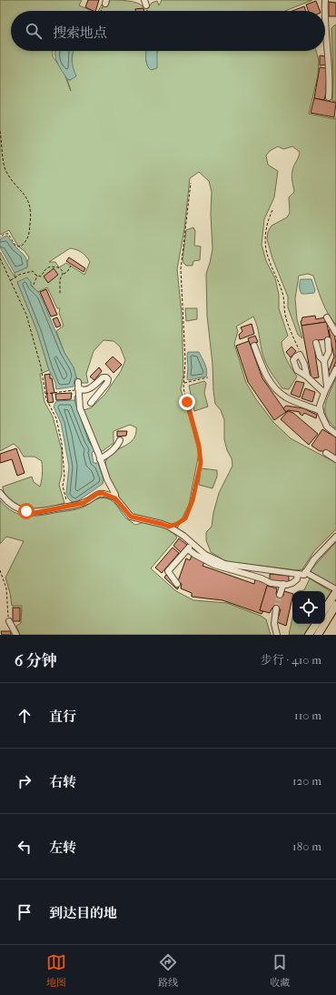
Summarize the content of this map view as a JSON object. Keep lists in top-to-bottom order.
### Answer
{
  "page": {
    "search": "搜索地点",
    "heading": ["6 分钟", "步行 · 410 m"],
    "list": [
      ["直行", "110 m"],
      ["右转", "120 m"],
      ["左转", "180 m"],
      "到达目的地"
    ],
    "nav": ["地图", "路线", "收藏"]
  }
}
